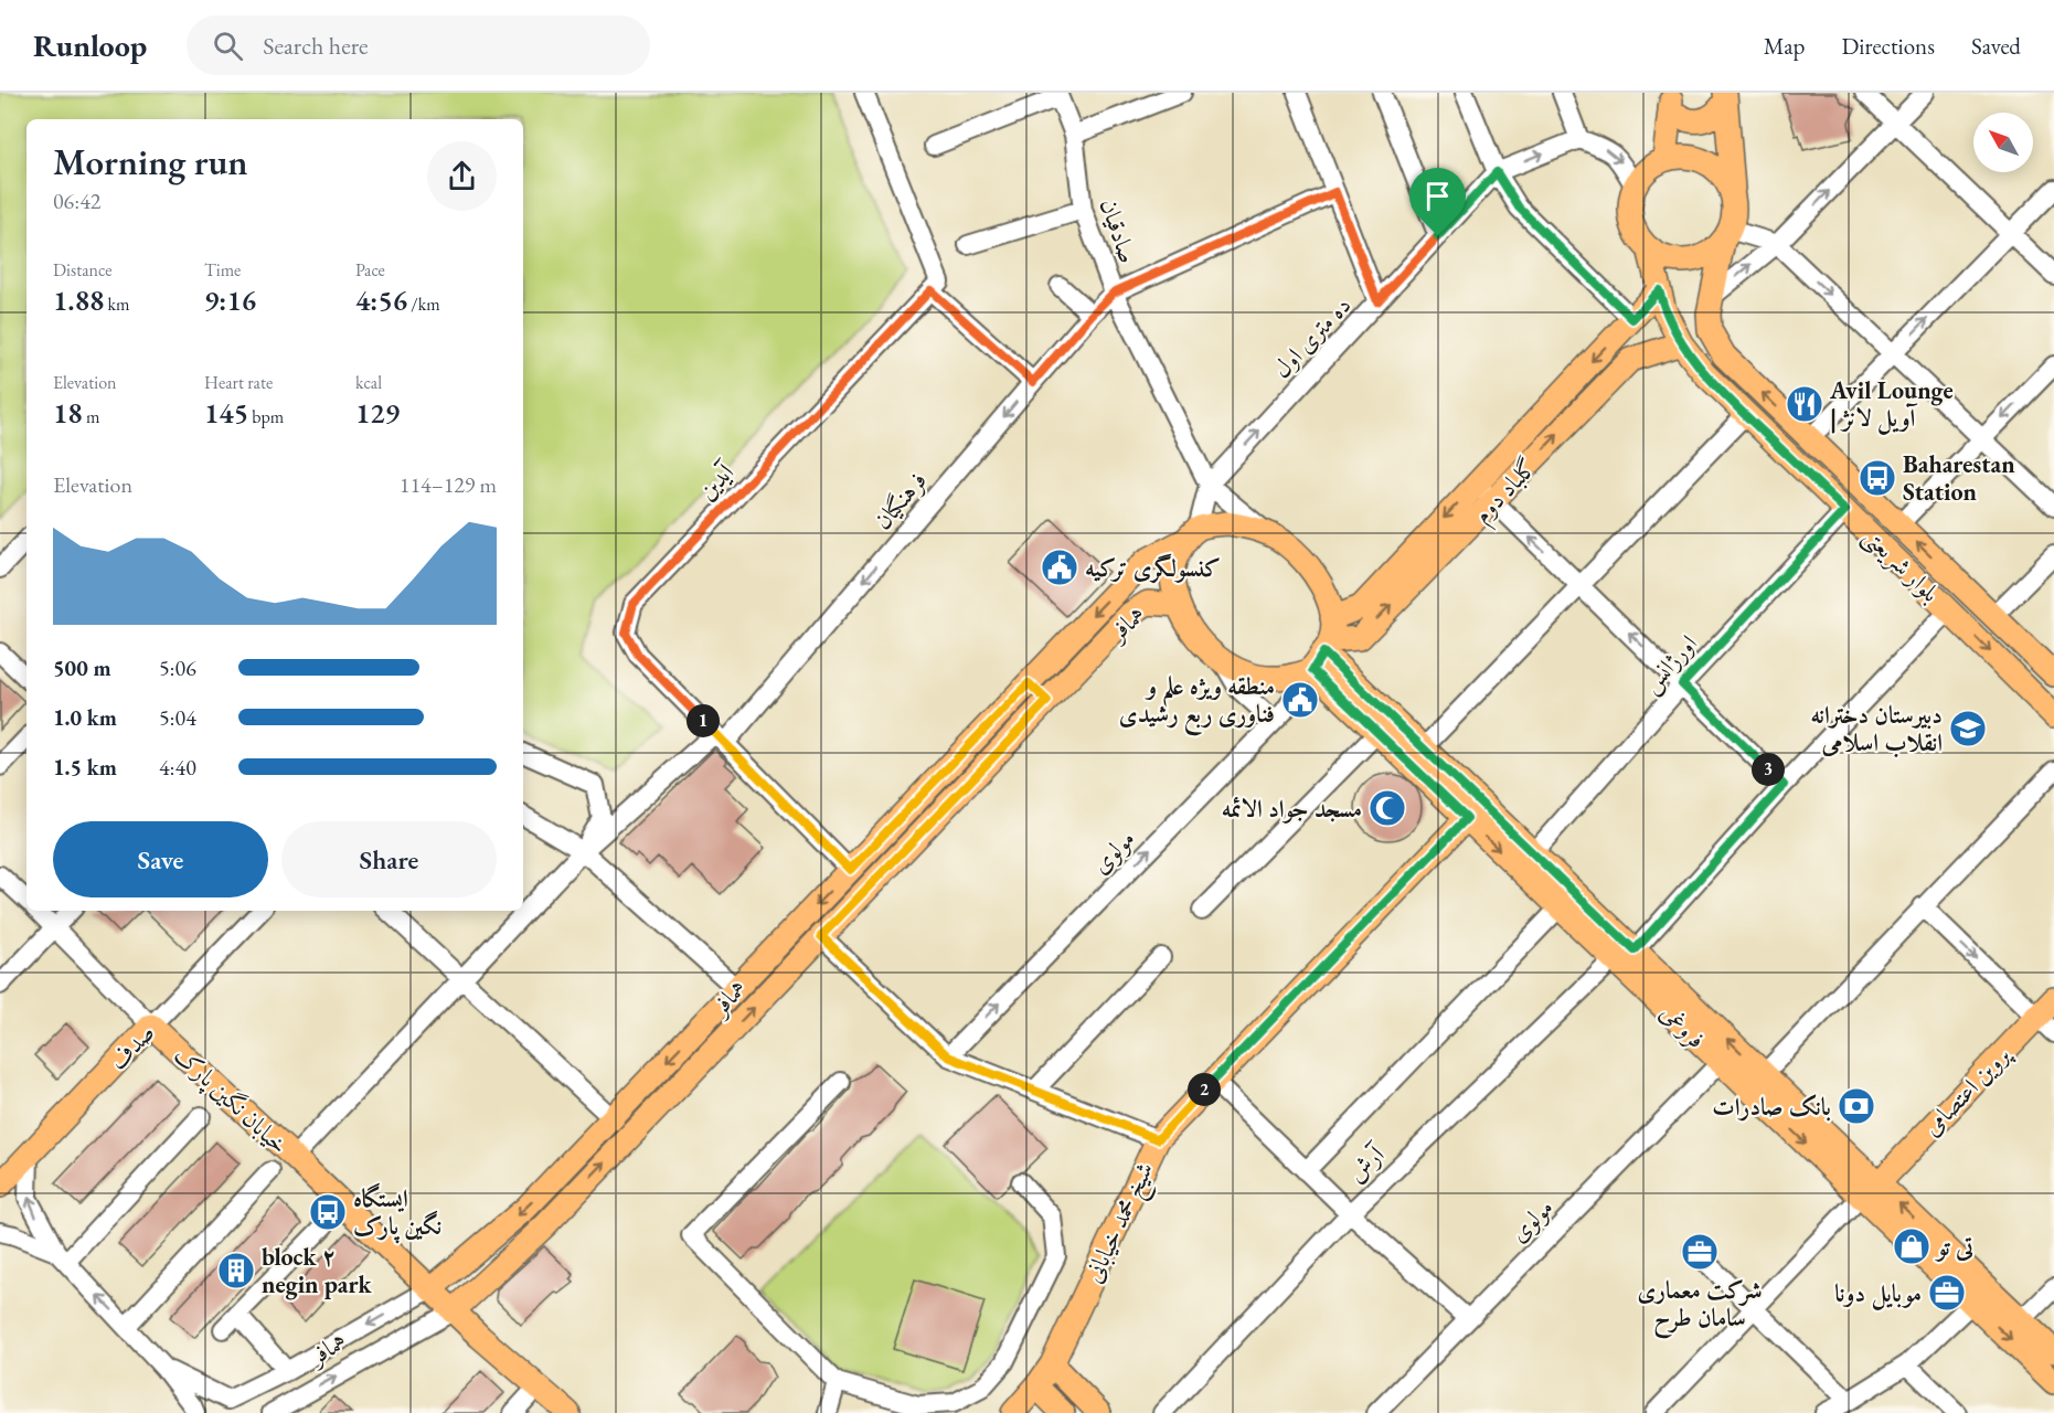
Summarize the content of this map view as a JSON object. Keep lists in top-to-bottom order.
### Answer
{
  "streets": {
    "main road": [
      "گلباد دوم",
      "بلوار شریعتى",
      "همافر",
      "فروغى",
      "صدف",
      "پروین اعتصامى",
      "خیابان نگین پارک",
      "شیخ محمد خیابانی"
    ],
    "street": [
      "صادقیان",
      "ده متری اول",
      "آیدین",
      "فرهنگیان",
      "اورژانس",
      "مولوی",
      "آرش"
    ]
  },
  "crossings": [
    ["صادقیان", "ده متری اول"],
    ["صادقیان", "فرهنگیان"],
    ["آیدین", "فرهنگیان"],
    ["آیدین", "همافر"],
    ["گلباد دوم", "بلوار شریعتى"],
    ["گلباد دوم", "همافر"],
    ["گلباد دوم", "مولوی"],
    ["گلباد دوم", "فروغى"],
    ["بلوار شریعتى", "اورژانس"],
    ["بلوار شریعتى", "آرش"],
    ["همافر", "مولوی"],
    ["همافر", "فروغى"],
    ["همافر", "خیابان نگین پارک"],
    ["اورژانس", "فروغى"],
    ["مولوی", "فروغى"],
    ["فروغى", "پروین اعتصامى"],
    ["فروغى", "آرش"],
    ["فروغى", "شیخ محمد خیابانی"],
    ["صدف", "خیابان نگین پارک"]
  ],
  "one_way": ["ده متری اول", "فرهنگیان"],
  "places": {
    "restaurant": ["Avil Lounge | آویل لانژ"],
    "bus stop": ["Baharestan Station", "ایستگاه نگین پارک"],
    "public building": ["کنسولگری ترکیه", "منطقه ویژه علم و فناوری ربع رشیدی"],
    "school or university": ["دبیرستان دخترانه انقلاب اسلامی"],
    "mosque": ["مسجد جواد الائمه"],
    "bank": ["بانک صادرات"],
    "shop": ["تی تو"],
    "office": ["شرکت معماری سامان طرح", "موبایل دونا"],
    "building": ["block ۲ negin park"]
  },
  "north": "top left",
  "page": {
    "header": "Runloop",
    "search": "Search here",
    "nav": ["Map", "Directions", "Saved"],
    "heading": ["Morning run", "06:42"],
    "stats": [
      ["Distance", "1.88 km"],
      ["Time", "9:16"],
      ["Pace", "4:56 /km"],
      ["Elevation", "18 m"],
      ["Heart rate", "145 bpm"],
      ["kcal", "129"]
    ],
    "chart": ["Elevation", "114–129 m"],
    "list": [
      {
        "name": "500 m",
        "note": "5:06"
      },
      {
        "name": "1.0 km",
        "note": "5:04"
      },
      {
        "name": "1.5 km",
        "note": "4:40"
      }
    ],
    "pins": ["1", "3", "2"],
    "buttons": ["Save", "Share"]
  }
}
